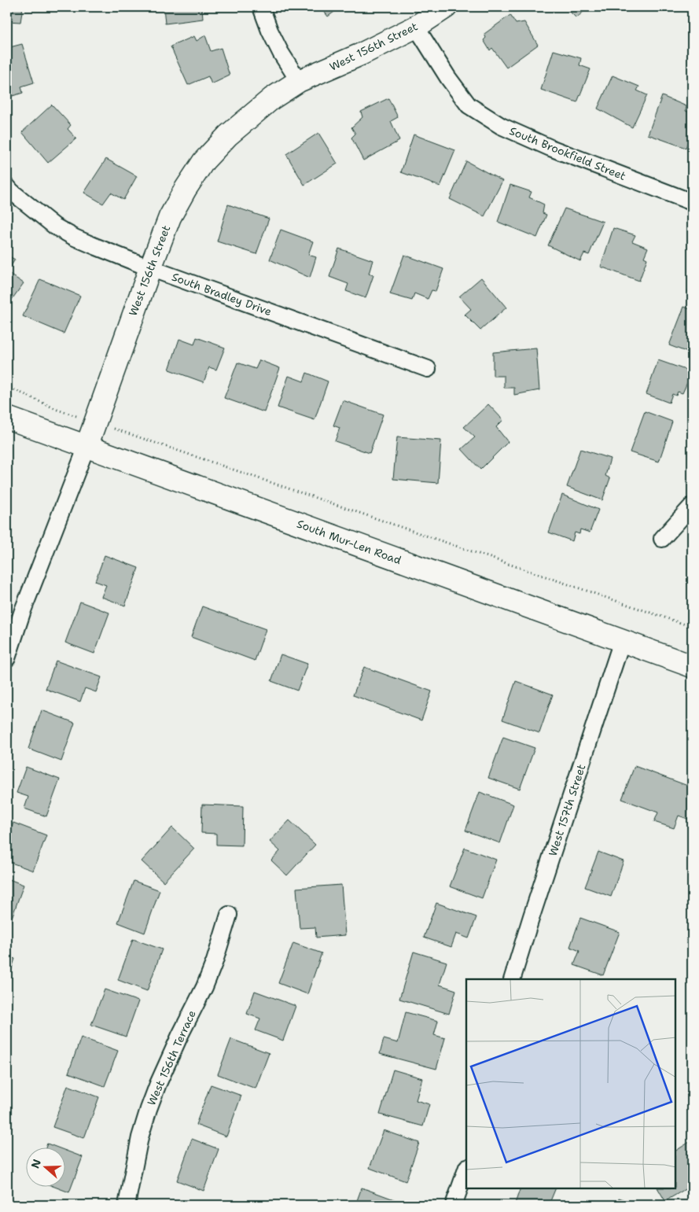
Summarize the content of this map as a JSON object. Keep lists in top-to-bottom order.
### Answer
{
  "streets": {
    "main road": ["West 156th Street", "South Mur-Len Road"],
    "street": [
      "South Brookfield Street",
      "South Bradley Drive",
      "West 157th Street",
      "West 156th Terrace"
    ]
  },
  "crossings": [
    ["West 156th Street", "South Brookfield Street"],
    ["West 156th Street", "South Bradley Drive"],
    ["West 156th Street", "South Mur-Len Road"],
    ["South Mur-Len Road", "West 157th Street"]
  ],
  "north": "left"
}
